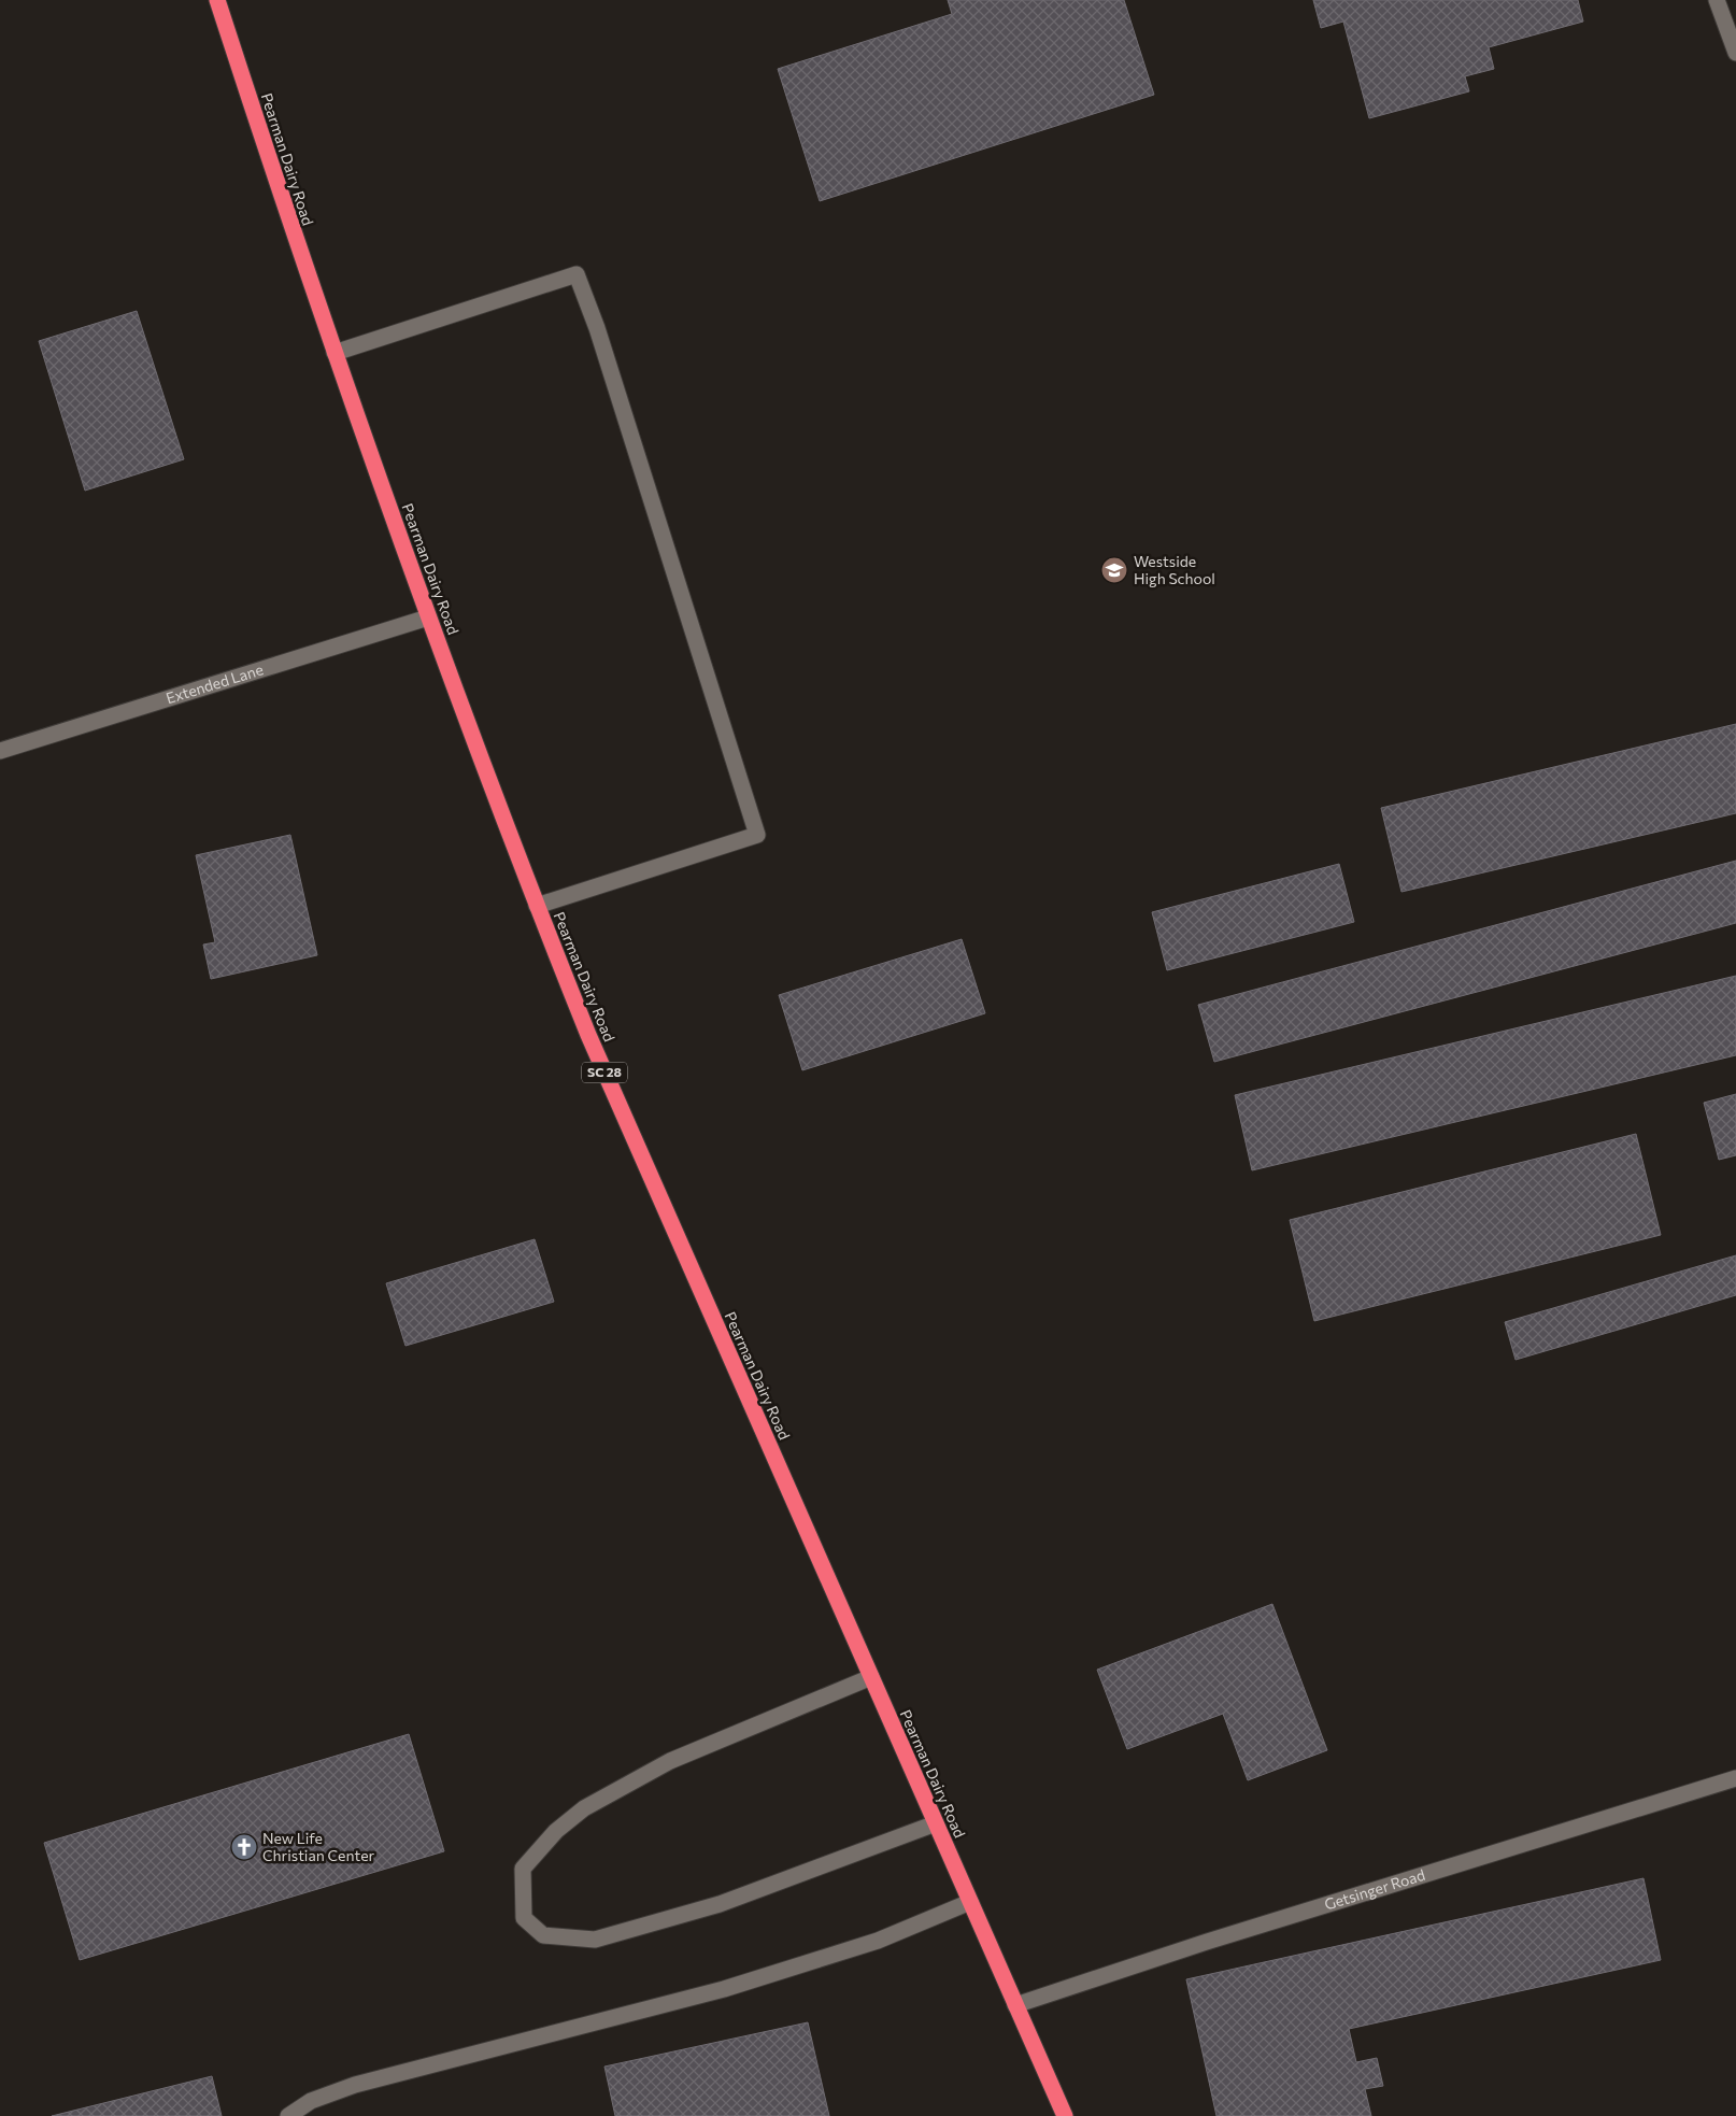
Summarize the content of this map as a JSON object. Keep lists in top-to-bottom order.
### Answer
{
  "streets": {
    "highway": ["Pearman Dairy Road", "SC 28"],
    "street": ["Extended Lane", "Getsinger Road"]
  },
  "crossings": [
    ["Pearman Dairy Road", "Extended Lane"],
    ["Pearman Dairy Road", "Getsinger Road"]
  ],
  "places": {
    "school or university": ["Westside High School"],
    "church": ["New Life Christian Center"]
  }
}
